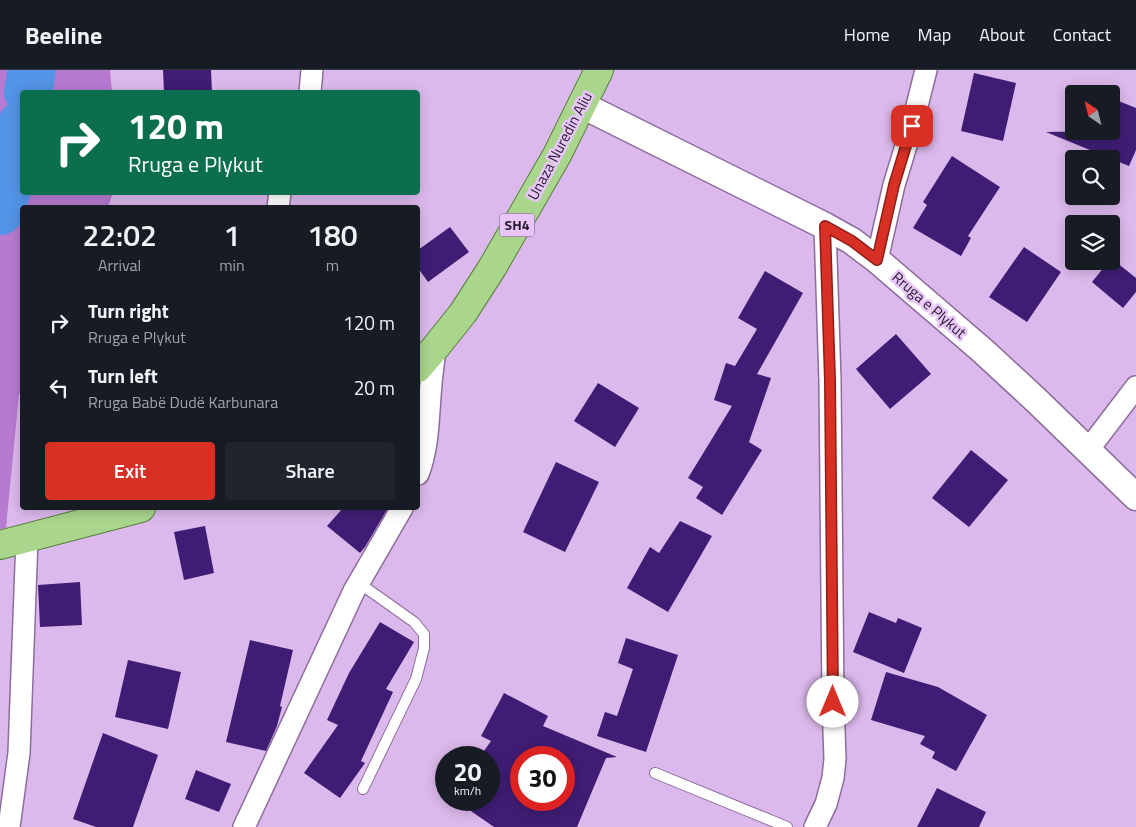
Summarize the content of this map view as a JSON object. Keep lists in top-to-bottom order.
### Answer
{
  "streets": {
    "main road": ["Unaza Nuredin Aliu", "SH4"],
    "street": ["Rruga e Plykut"]
  },
  "crossings": [
    ["Unaza Nuredin Aliu", "Rruga e Plykut"]
  ],
  "north": "top left",
  "page": {
    "header": "Beeline",
    "nav": [
      "Home",
      "Map",
      "About",
      "Contact"
    ],
    "turn": ["120 m", "Rruga e Plykut"],
    "eta": [
      "22:02",
      "Arrival",
      "1",
      "min",
      "180",
      "m"
    ],
    "list": [
      {
        "name": "Turn right",
        "note": "Rruga e Plykut",
        "value": "120 m"
      },
      {
        "name": "Turn left",
        "note": "Rruga Babë Dudë Karbunara",
        "value": "20 m"
      }
    ],
    "buttons": ["Exit", "Share"],
    "speed": "20 km/h",
    "limit": "30"
  }
}
